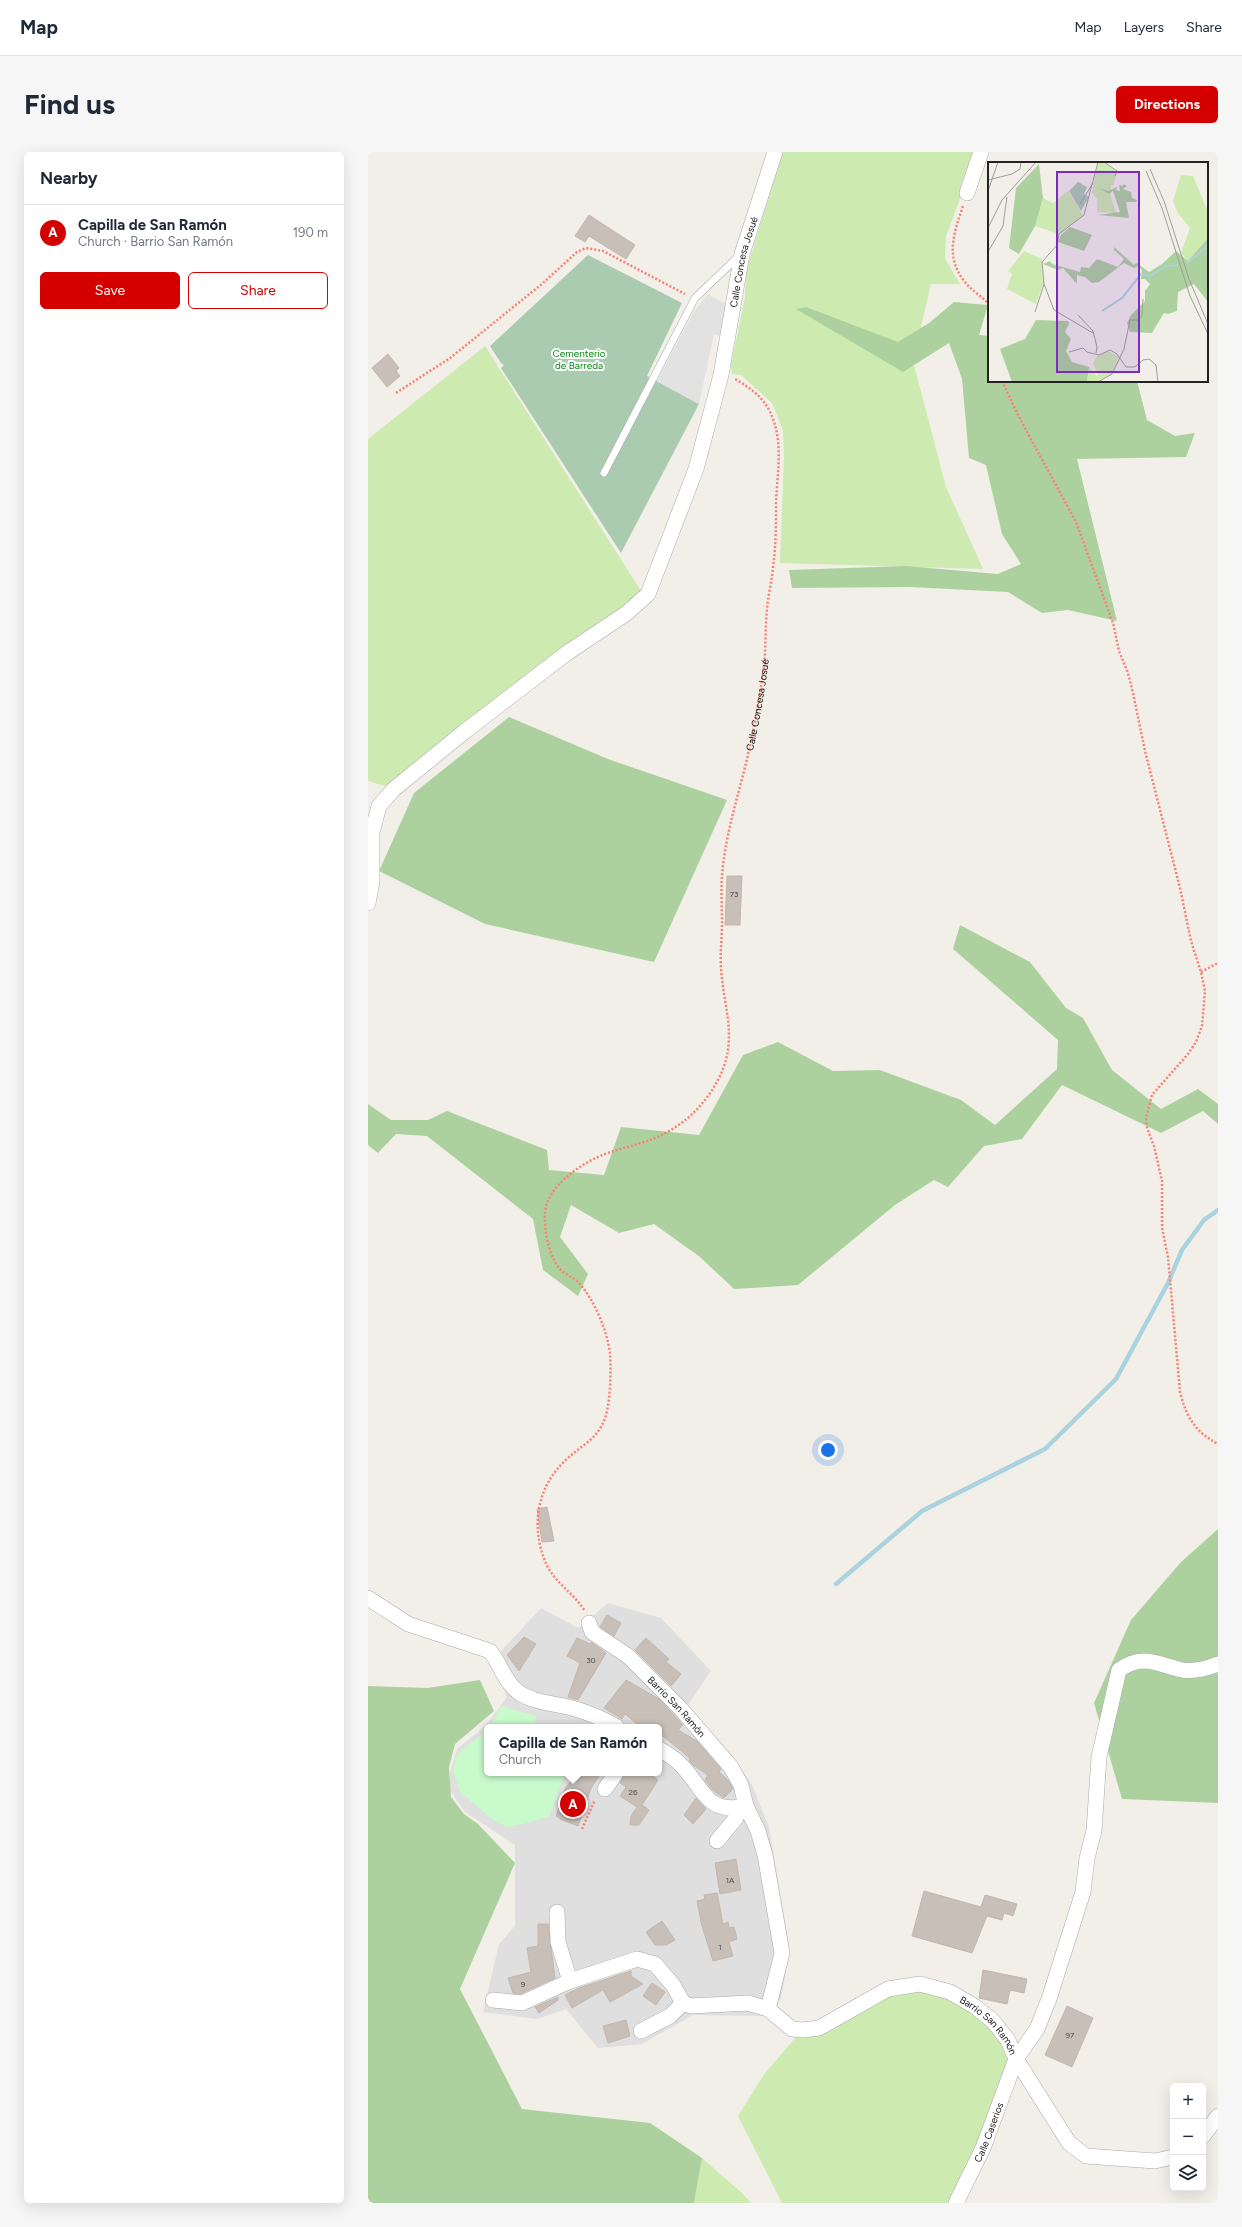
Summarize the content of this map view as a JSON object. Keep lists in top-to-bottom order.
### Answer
{
  "streets": {
    "street": ["Calle Concesa Josué", "Barrio San Ramón", "Calle Caserios"]
  },
  "crossings": [
    ["Calle Concesa Josué", "Barrio San Ramón"],
    ["Barrio San Ramón", "Calle Caserios"]
  ],
  "parks": ["Cementerio de Barreda"],
  "house_numbers": [
    "73",
    "30",
    "26",
    "1A",
    "1",
    "9",
    "97"
  ],
  "page": {
    "header": "Map",
    "nav": ["Map", "Layers", "Share"],
    "buttons": [
      "Directions",
      ["Save", "Share"]
    ],
    "title": "Find us",
    "heading": "Nearby",
    "list": [
      {
        "mark": "A",
        "name": "Capilla de San Ramón",
        "note": "Church · Barrio San Ramón",
        "value": "190 m"
      }
    ],
    "popup": ["Capilla de San Ramón", "Church"],
    "pins": "A",
    "map_buttons": ["+", "−"]
  }
}
